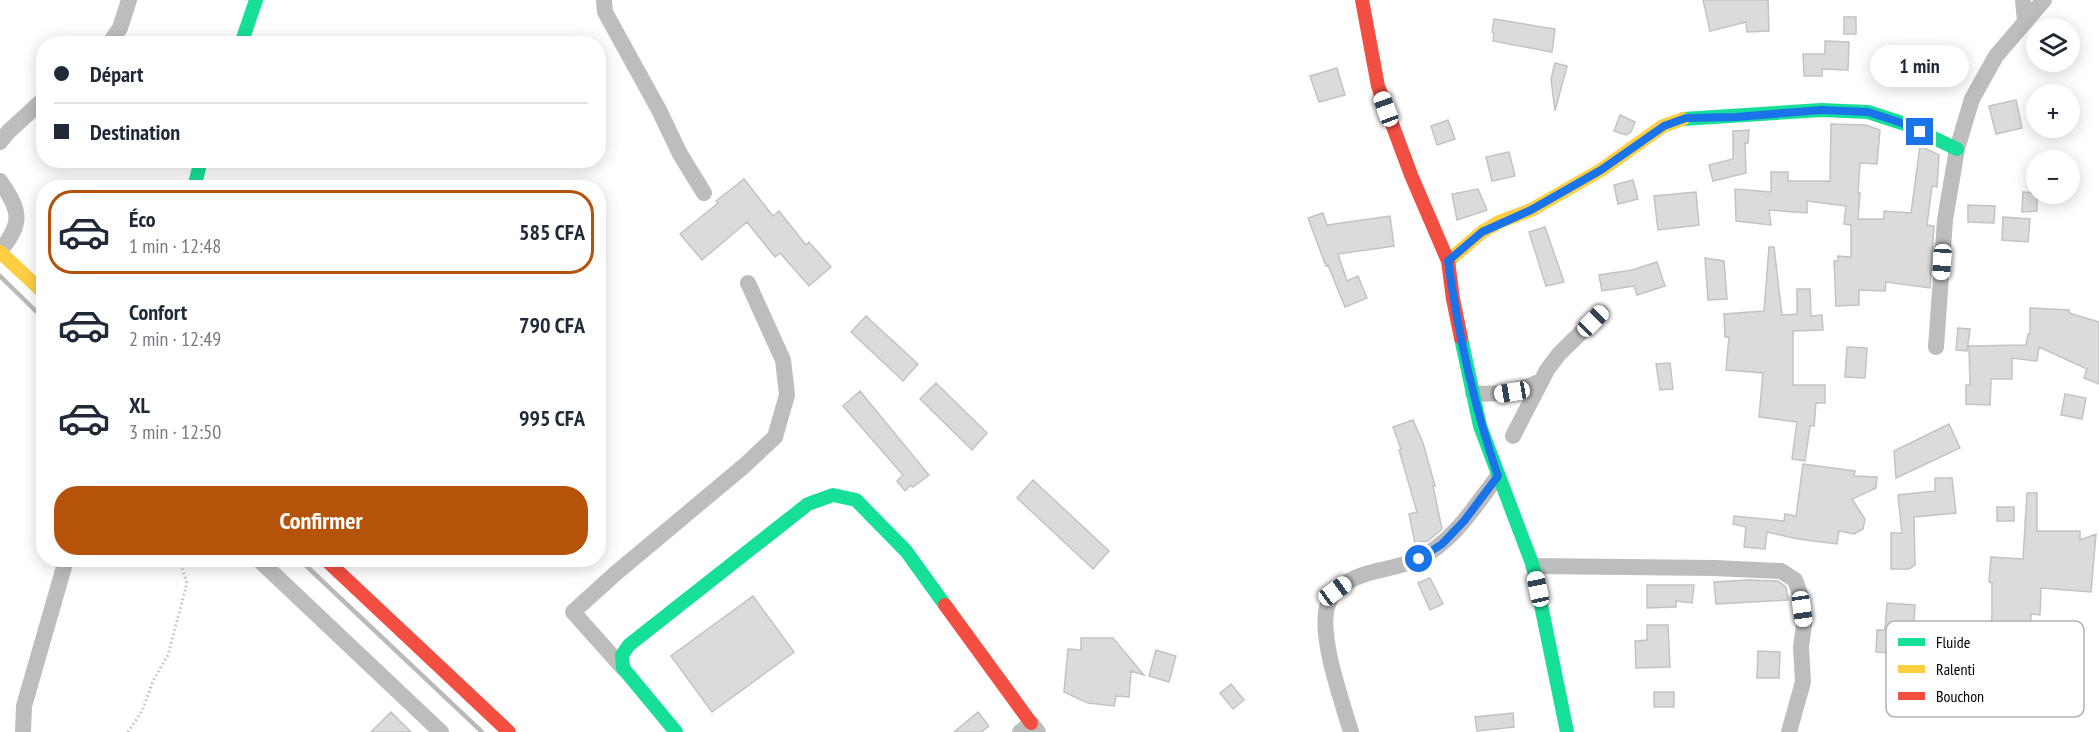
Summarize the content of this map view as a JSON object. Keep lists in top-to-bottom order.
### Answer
{
  "legend": ["Fluide", "Ralenti", "Bouchon"],
  "page": {
    "map_buttons": ["+", "−"],
    "banner": ["Départ", "Destination"],
    "bubble": "1 min",
    "list": [
      {
        "name": "Éco",
        "note": "1 min · 12:48",
        "value": "585 CFA"
      },
      {
        "name": "Confort",
        "note": "2 min · 12:49",
        "value": "790 CFA"
      },
      {
        "name": "XL",
        "note": "3 min · 12:50",
        "value": "995 CFA"
      }
    ],
    "buttons": "Confirmer"
  }
}
